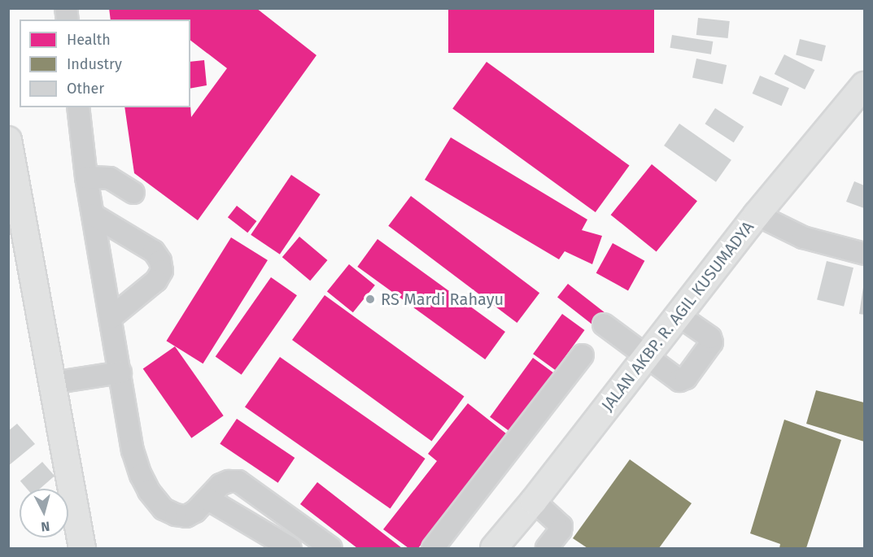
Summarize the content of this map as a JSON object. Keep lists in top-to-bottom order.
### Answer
{
  "streets": {
    "main road": ["JALAN AKBP. R. AGIL KUSUMADYA"]
  },
  "places": ["RS Mardi Rahayu"],
  "legend": ["Health", "Industry", "Other"],
  "north": "bottom"
}
